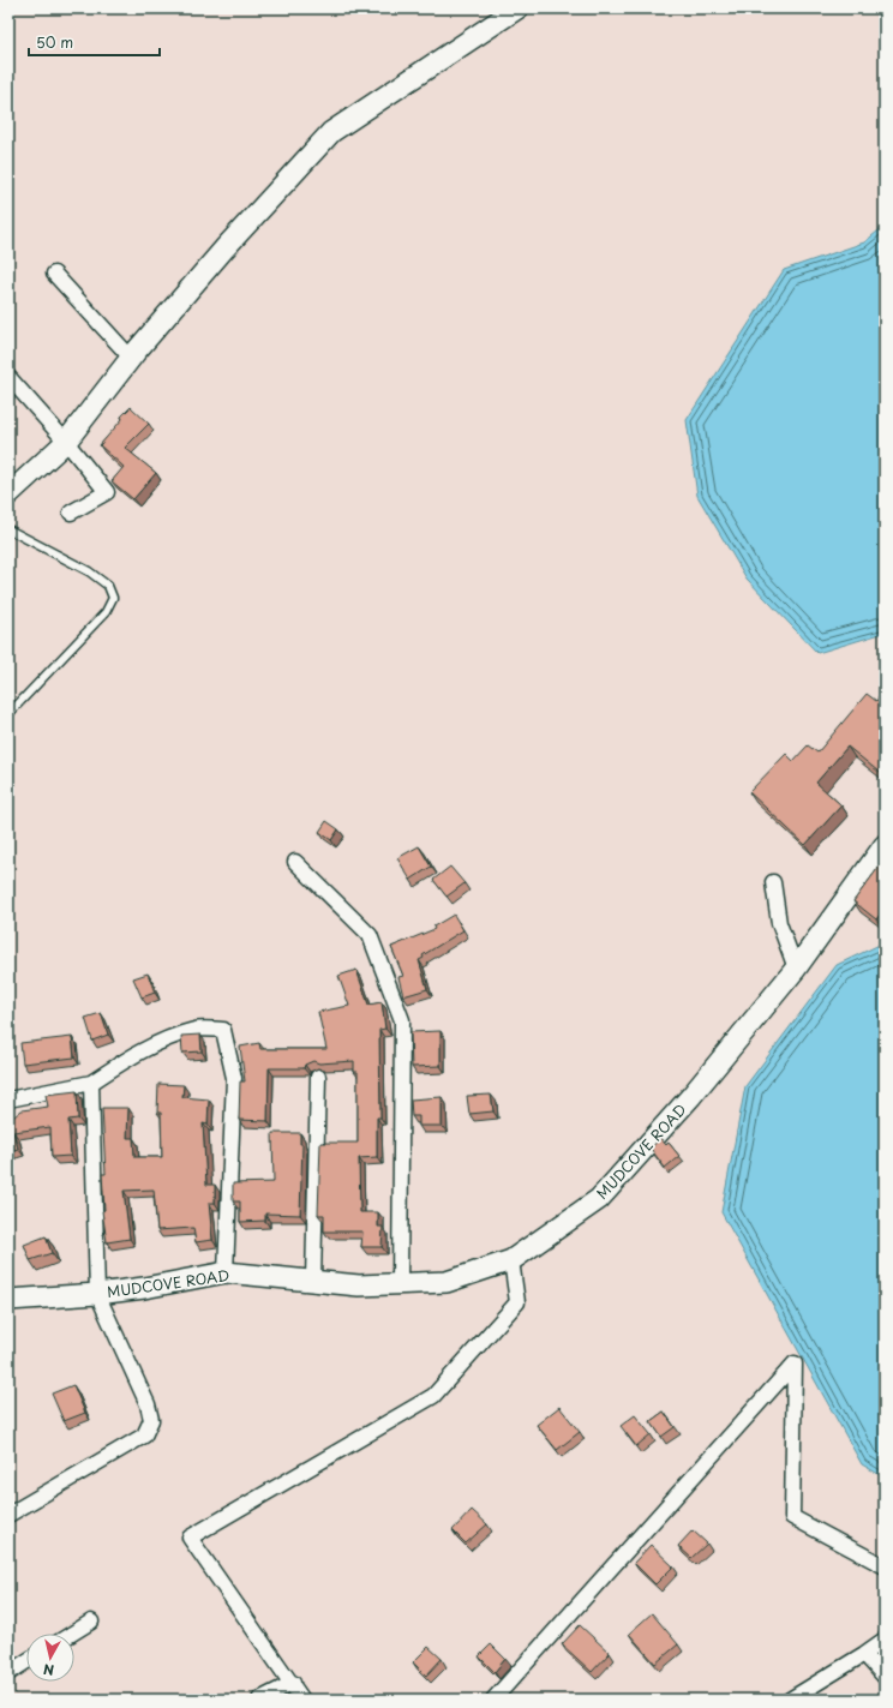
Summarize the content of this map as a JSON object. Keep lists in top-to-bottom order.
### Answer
{
  "streets": {
    "street": ["MUDCOVE ROAD"]
  },
  "scale_bar": "50 m",
  "north": "bottom"
}
